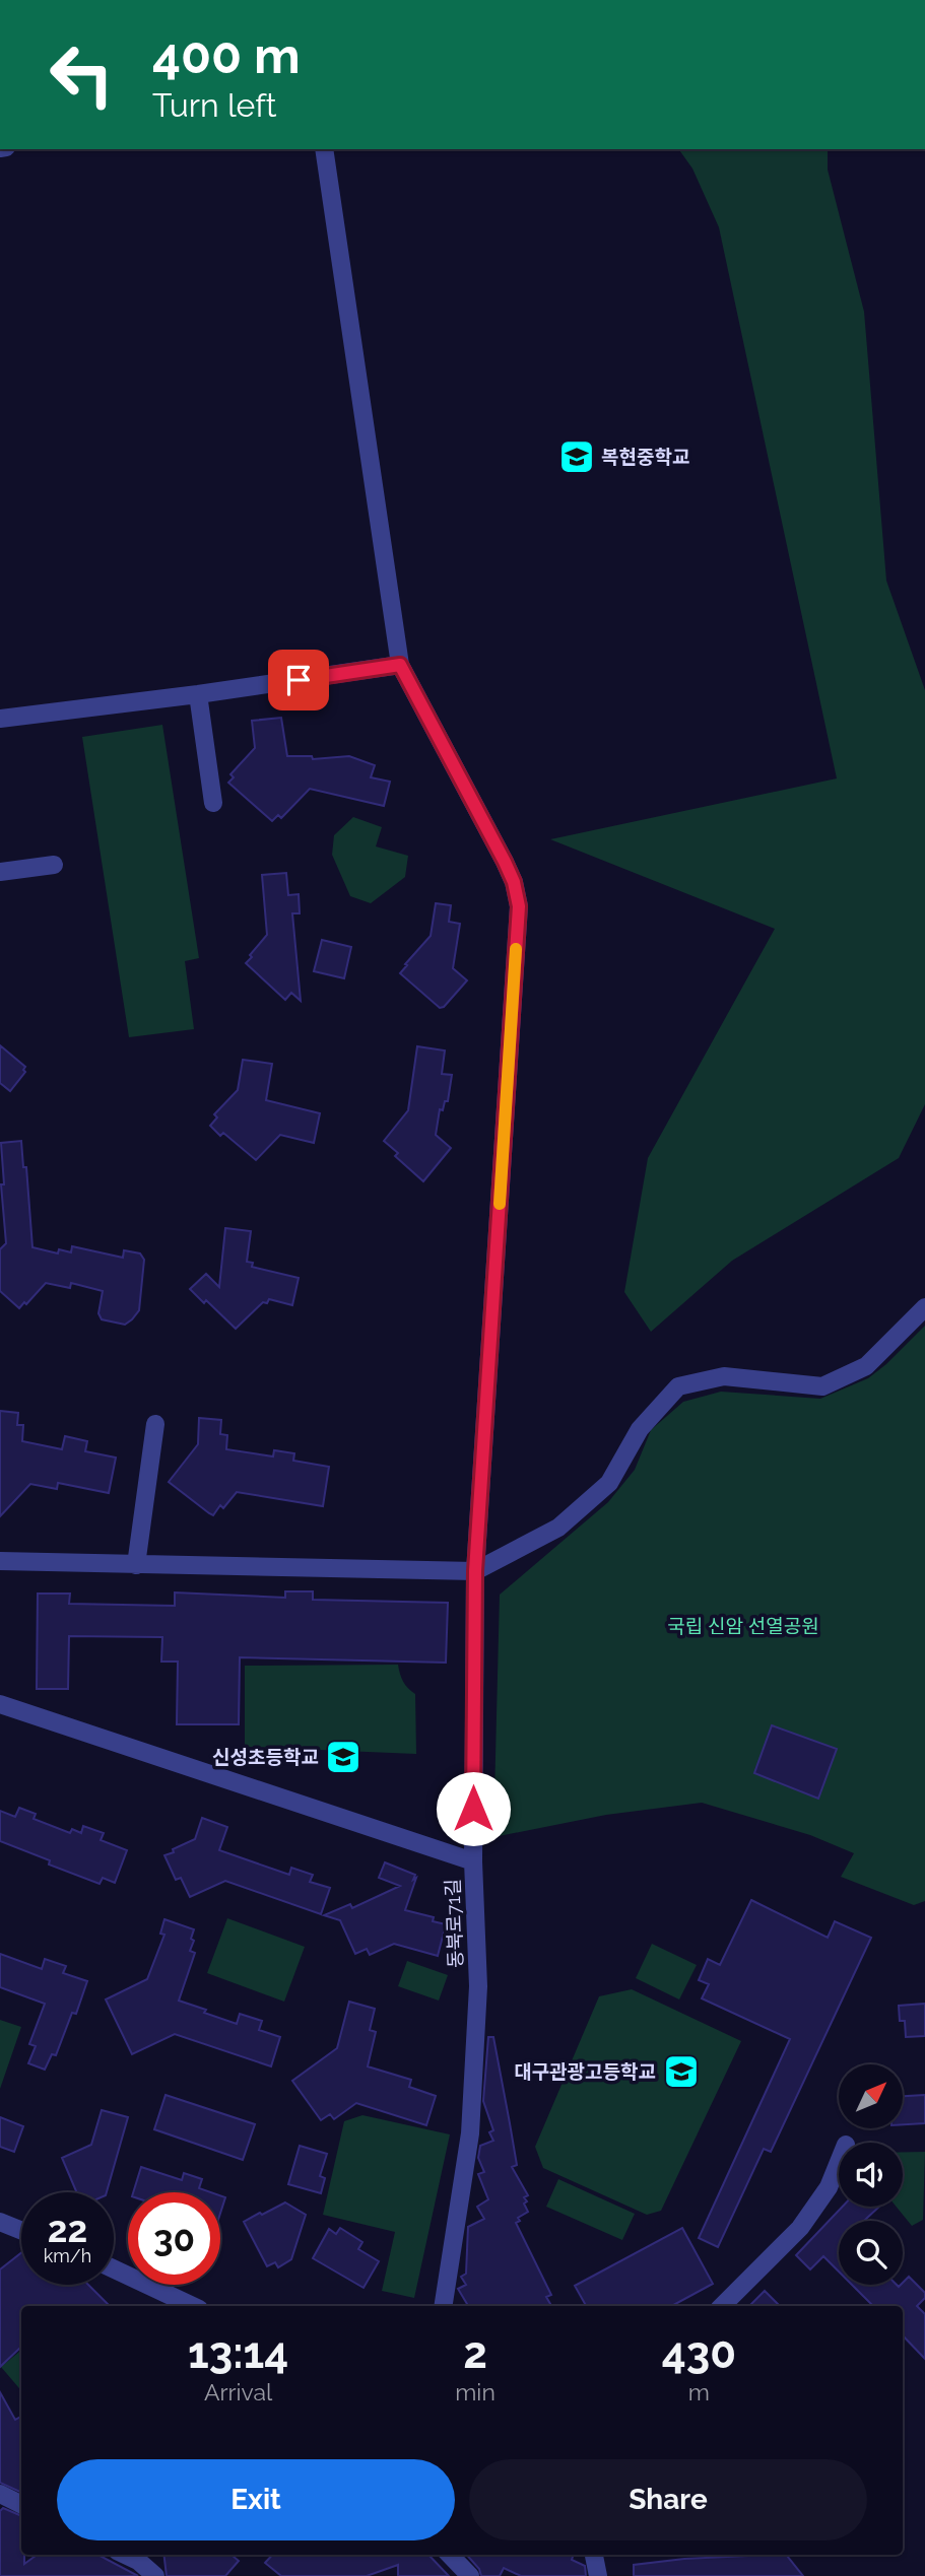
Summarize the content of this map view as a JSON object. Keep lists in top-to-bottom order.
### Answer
{
  "streets": {
    "street": ["동북로71길"]
  },
  "parks": ["국립 신암 선열공원"],
  "places": {
    "school or university": ["복현중학교", "신성초등학교", "대구관광고등학교"]
  },
  "north": "top right",
  "page": {
    "turn": ["400 m", "Turn left"],
    "speed": "22 km/h",
    "limit": "30",
    "eta": [
      "13:14",
      "Arrival",
      "2",
      "min",
      "430",
      "m"
    ],
    "buttons": ["Exit", "Share"]
  }
}
